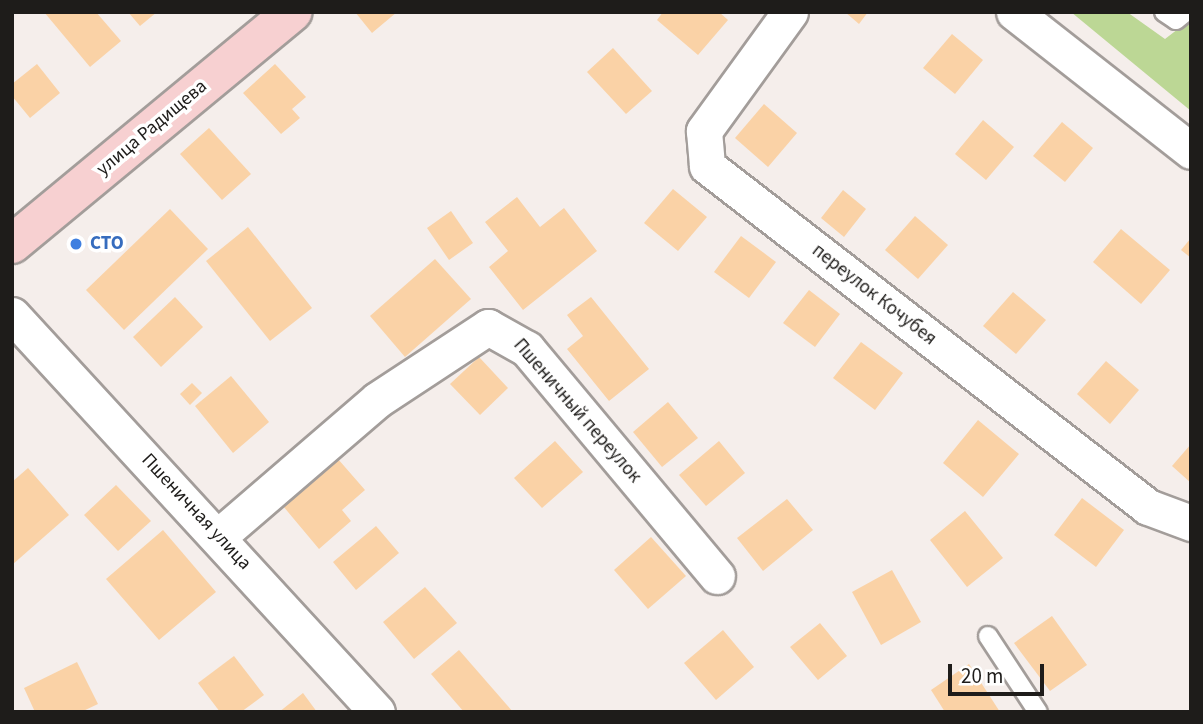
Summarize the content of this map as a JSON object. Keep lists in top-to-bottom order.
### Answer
{
  "streets": {
    "main road": ["улица Радищева"],
    "street": ["переулок Кочубея", "Пшеничный переулок", "Пшеничная улица"]
  },
  "crossings": [
    ["Пшеничный переулок", "Пшеничная улица"]
  ],
  "places": ["СТО"],
  "scale_bar": "20 m"
}
